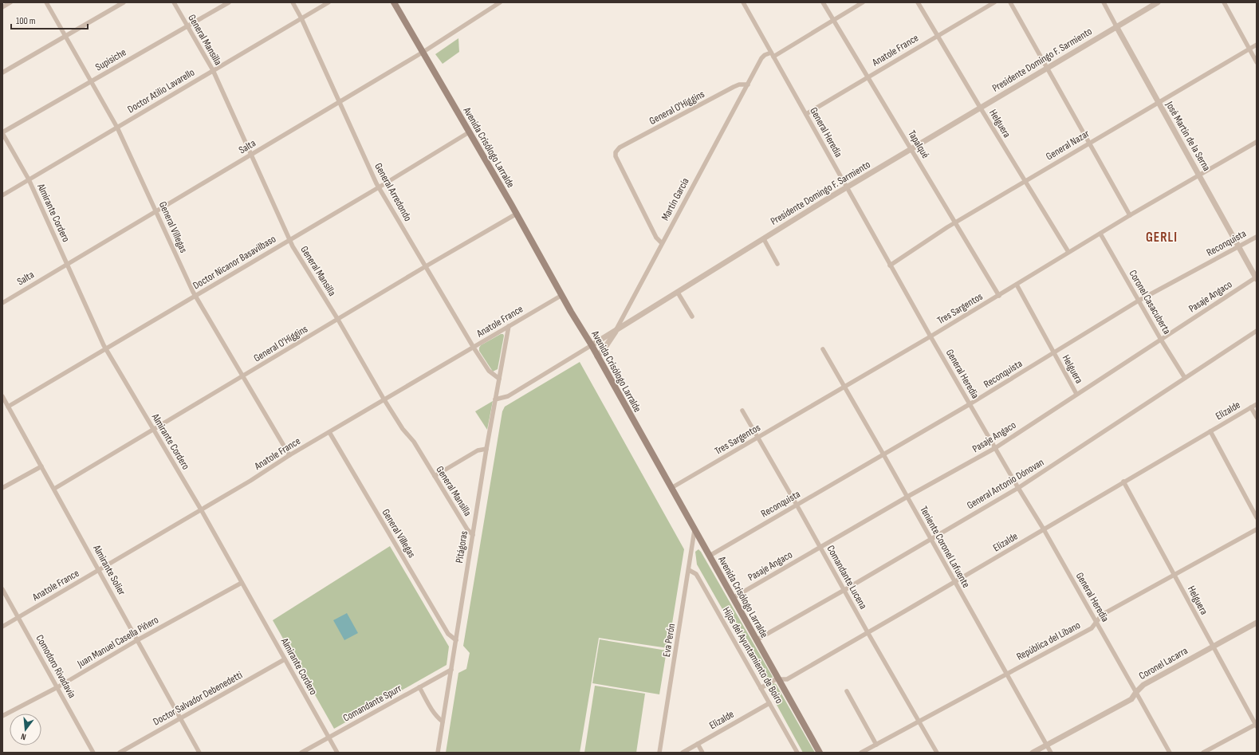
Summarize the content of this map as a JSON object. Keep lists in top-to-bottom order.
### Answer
{
  "streets": {
    "main road": ["Avenida Crisólogo Larralde"],
    "street": [
      "General Mansilla",
      "Anatole France",
      "Supisiche",
      "Presidente Domingo F. Sarmiento",
      "Doctor Atilio Lavarello",
      "General O'Higgins",
      "Helguera",
      "General Heredia",
      "José Martín de la Serna",
      "Tapalqué",
      "General Nazar",
      "Salta",
      "General Arredondo",
      "Martín García",
      "Almirante Cordero",
      "General Villegas",
      "Reconquista",
      "Doctor Nicanor Basavilbaso",
      "Pasaje Angaco",
      "Coronel Casacuberta",
      "Tres Sargentos",
      "Elizalde",
      "General Antonio Dónovan",
      "Pitágoras",
      "Teniente Coronel Lafuente",
      "Almirante Solier",
      "Comandante Lucena",
      "Eva Perón",
      "República del Líbano",
      "Juan Manuel Casella Piñero",
      "Hijos del Ayuntamiento de Boiro",
      "Coronel Lacarra",
      "Comodoro Rivadavia",
      "Doctor Salvador Debenedetti",
      "Comandante Spurr"
    ]
  },
  "crossings": [
    ["General Mansilla", "Anatole France"],
    ["General Mansilla", "Supisiche"],
    ["General Mansilla", "Doctor Atilio Lavarello"],
    ["General Mansilla", "General O'Higgins"],
    ["General Mansilla", "Salta"],
    ["General Mansilla", "Doctor Nicanor Basavilbaso"],
    ["General Mansilla", "Pitágoras"],
    ["Anatole France", "Helguera"],
    ["Anatole France", "General Heredia"],
    ["Anatole France", "Tapalqué"],
    ["Anatole France", "Avenida Crisólogo Larralde"],
    ["Anatole France", "General Arredondo"],
    ["Anatole France", "Almirante Cordero"],
    ["Anatole France", "General Villegas"],
    ["Anatole France", "Pitágoras"],
    ["Anatole France", "Almirante Solier"],
    ["Anatole France", "Comodoro Rivadavia"],
    ["Supisiche", "Almirante Cordero"],
    ["Supisiche", "General Villegas"],
    ["Presidente Domingo F. Sarmiento", "Helguera"],
    ["Presidente Domingo F. Sarmiento", "General Heredia"],
    ["Presidente Domingo F. Sarmiento", "José Martín de la Serna"],
    ["Presidente Domingo F. Sarmiento", "Tapalqué"],
    ["Presidente Domingo F. Sarmiento", "Avenida Crisólogo Larralde"],
    ["Presidente Domingo F. Sarmiento", "Martín García"],
    ["Presidente Domingo F. Sarmiento", "Pitágoras"],
    ["Doctor Atilio Lavarello", "General Arredondo"],
    ["Doctor Atilio Lavarello", "Almirante Cordero"],
    ["Doctor Atilio Lavarello", "General Villegas"],
    ["General O'Higgins", "Avenida Crisólogo Larralde"],
    ["General O'Higgins", "General Arredondo"],
    ["General O'Higgins", "Martín García"],
    ["General O'Higgins", "Almirante Cordero"],
    ["General O'Higgins", "General Villegas"],
    ["General O'Higgins", "Almirante Solier"],
    ["Helguera", "General Nazar"],
    ["Helguera", "Reconquista"],
    ["Helguera", "Pasaje Angaco"],
    ["Helguera", "Tres Sargentos"],
    ["Helguera", "Elizalde"],
    ["Helguera", "República del Líbano"],
    ["Helguera", "Coronel Lacarra"],
    ["General Heredia", "General Nazar"],
    ["General Heredia", "Martín García"],
    ["General Heredia", "Reconquista"],
    ["General Heredia", "Pasaje Angaco"],
    ["General Heredia", "Tres Sargentos"],
    ["General Heredia", "Elizalde"],
    ["General Heredia", "General Antonio Dónovan"],
    ["General Heredia", "República del Líbano"],
    ["General Heredia", "Coronel Lacarra"],
    ["José Martín de la Serna", "General Nazar"],
    ["José Martín de la Serna", "Reconquista"],
    ["José Martín de la Serna", "Pasaje Angaco"],
    ["José Martín de la Serna", "Tres Sargentos"],
    ["Tapalqué", "General Nazar"],
    ["Tapalqué", "Tres Sargentos"],
    ["Salta", "Avenida Crisólogo Larralde"],
    ["Salta", "General Arredondo"],
    ["Salta", "Almirante Cordero"],
    ["Salta", "General Villegas"],
    ["Avenida Crisólogo Larralde", "Martín García"],
    ["Avenida Crisólogo Larralde", "Reconquista"],
    ["Avenida Crisólogo Larralde", "Doctor Nicanor Basavilbaso"],
    ["Avenida Crisólogo Larralde", "Pasaje Angaco"],
    ["Avenida Crisólogo Larralde", "Tres Sargentos"],
    ["Avenida Crisólogo Larralde", "Elizalde"],
    ["Avenida Crisólogo Larralde", "General Antonio Dónovan"],
    ["Avenida Crisólogo Larralde", "Eva Perón"],
    ["General Arredondo", "Doctor Nicanor Basavilbaso"],
    ["General Arredondo", "Pitágoras"],
    ["Almirante Cordero", "Doctor Nicanor Basavilbaso"],
    ["Almirante Cordero", "Juan Manuel Casella Piñero"],
    ["Almirante Cordero", "Doctor Salvador Debenedetti"],
    ["Almirante Cordero", "Comandante Spurr"],
    ["General Villegas", "Doctor Nicanor Basavilbaso"],
    ["General Villegas", "Pitágoras"],
    ["Reconquista", "Coronel Casacuberta"],
    ["Reconquista", "Teniente Coronel Lafuente"],
    ["Reconquista", "Comandante Lucena"],
    ["Doctor Nicanor Basavilbaso", "Almirante Solier"],
    ["Pasaje Angaco", "Coronel Casacuberta"],
    ["Pasaje Angaco", "Teniente Coronel Lafuente"],
    ["Pasaje Angaco", "Comandante Lucena"],
    ["Coronel Casacuberta", "Tres Sargentos"],
    ["Coronel Casacuberta", "General Antonio Dónovan"],
    ["Tres Sargentos", "Teniente Coronel Lafuente"],
    ["Tres Sargentos", "Comandante Lucena"],
    ["Elizalde", "Teniente Coronel Lafuente"],
    ["Elizalde", "Comandante Lucena"],
    ["Elizalde", "Hijos del Ayuntamiento de Boiro"],
    ["General Antonio Dónovan", "Teniente Coronel Lafuente"],
    ["General Antonio Dónovan", "Comandante Lucena"],
    ["Pitágoras", "Comandante Spurr"],
    ["Teniente Coronel Lafuente", "República del Líbano"],
    ["Teniente Coronel Lafuente", "Coronel Lacarra"],
    ["Almirante Solier", "Juan Manuel Casella Piñero"],
    ["Almirante Solier", "Doctor Salvador Debenedetti"],
    ["Comandante Lucena", "República del Líbano"],
    ["Eva Perón", "Hijos del Ayuntamiento de Boiro"],
    ["Juan Manuel Casella Piñero", "Comodoro Rivadavia"]
  ],
  "districts": ["GERLI"],
  "scale_bar": "100 m",
  "north": "bottom"
}
